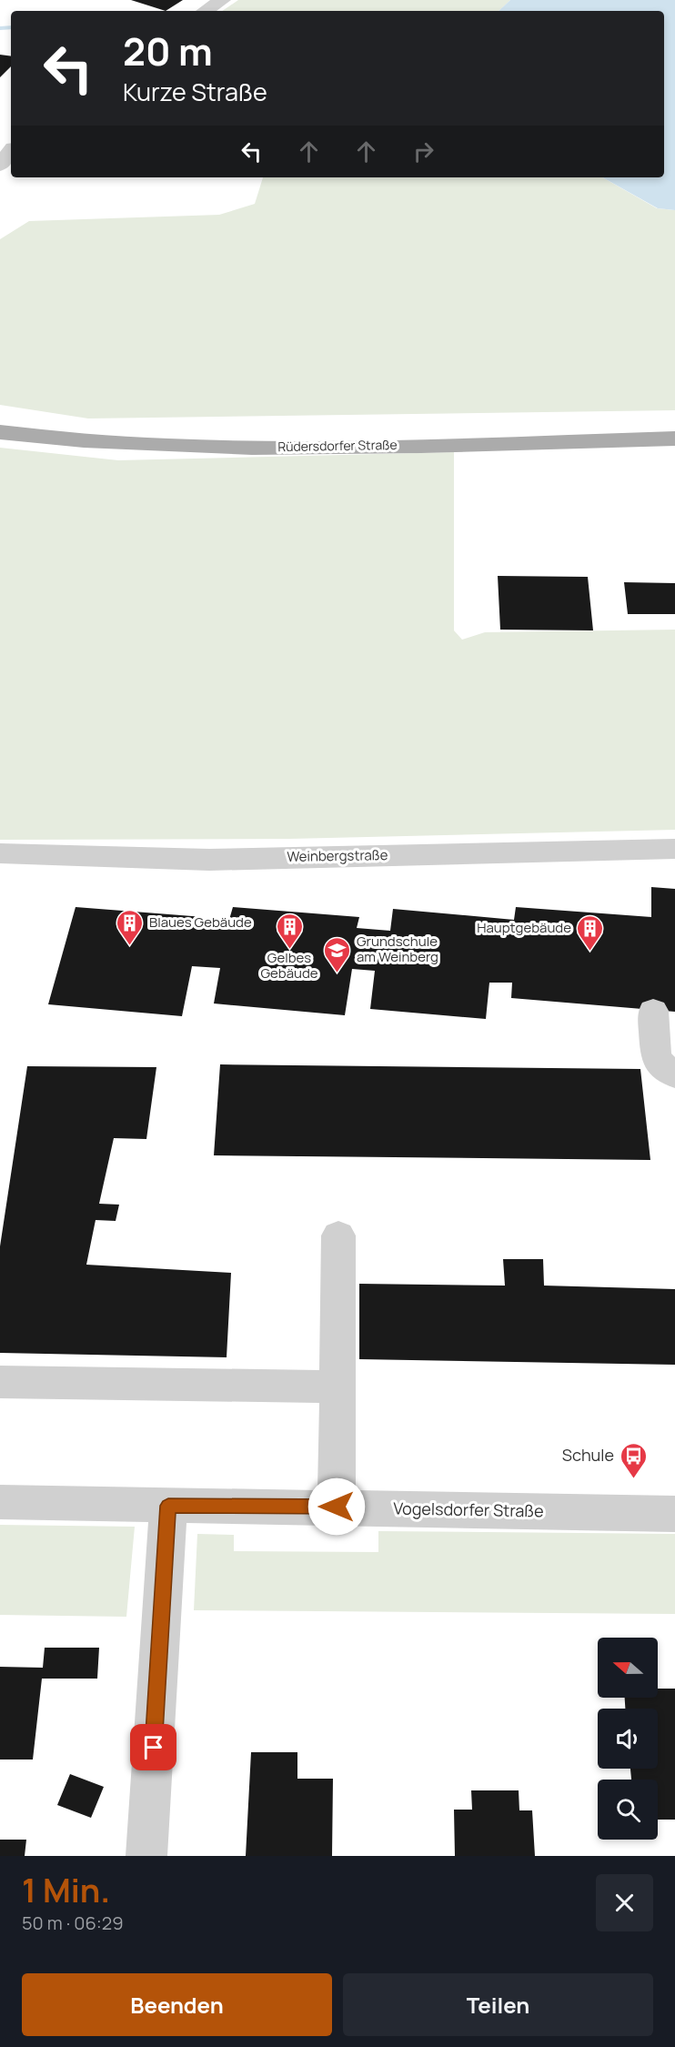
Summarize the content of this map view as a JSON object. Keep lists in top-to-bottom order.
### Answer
{
  "streets": {
    "main road": ["Rüdersdorfer Straße"],
    "street": ["Weinbergstraße", "Vogelsdorfer Straße"]
  },
  "places": {
    "building": ["Blaues Gebäude", "Gelbes Gebäude", "Hauptgebäude"],
    "school or university": ["Grundschule am Weinberg"],
    "bus stop": ["Schule"]
  },
  "north": "left",
  "page": {
    "turn": ["20 m", "Kurze Straße"],
    "heading": ["1 Min.", "50 m · 06:29"],
    "buttons": ["Beenden", "Teilen"]
  }
}
